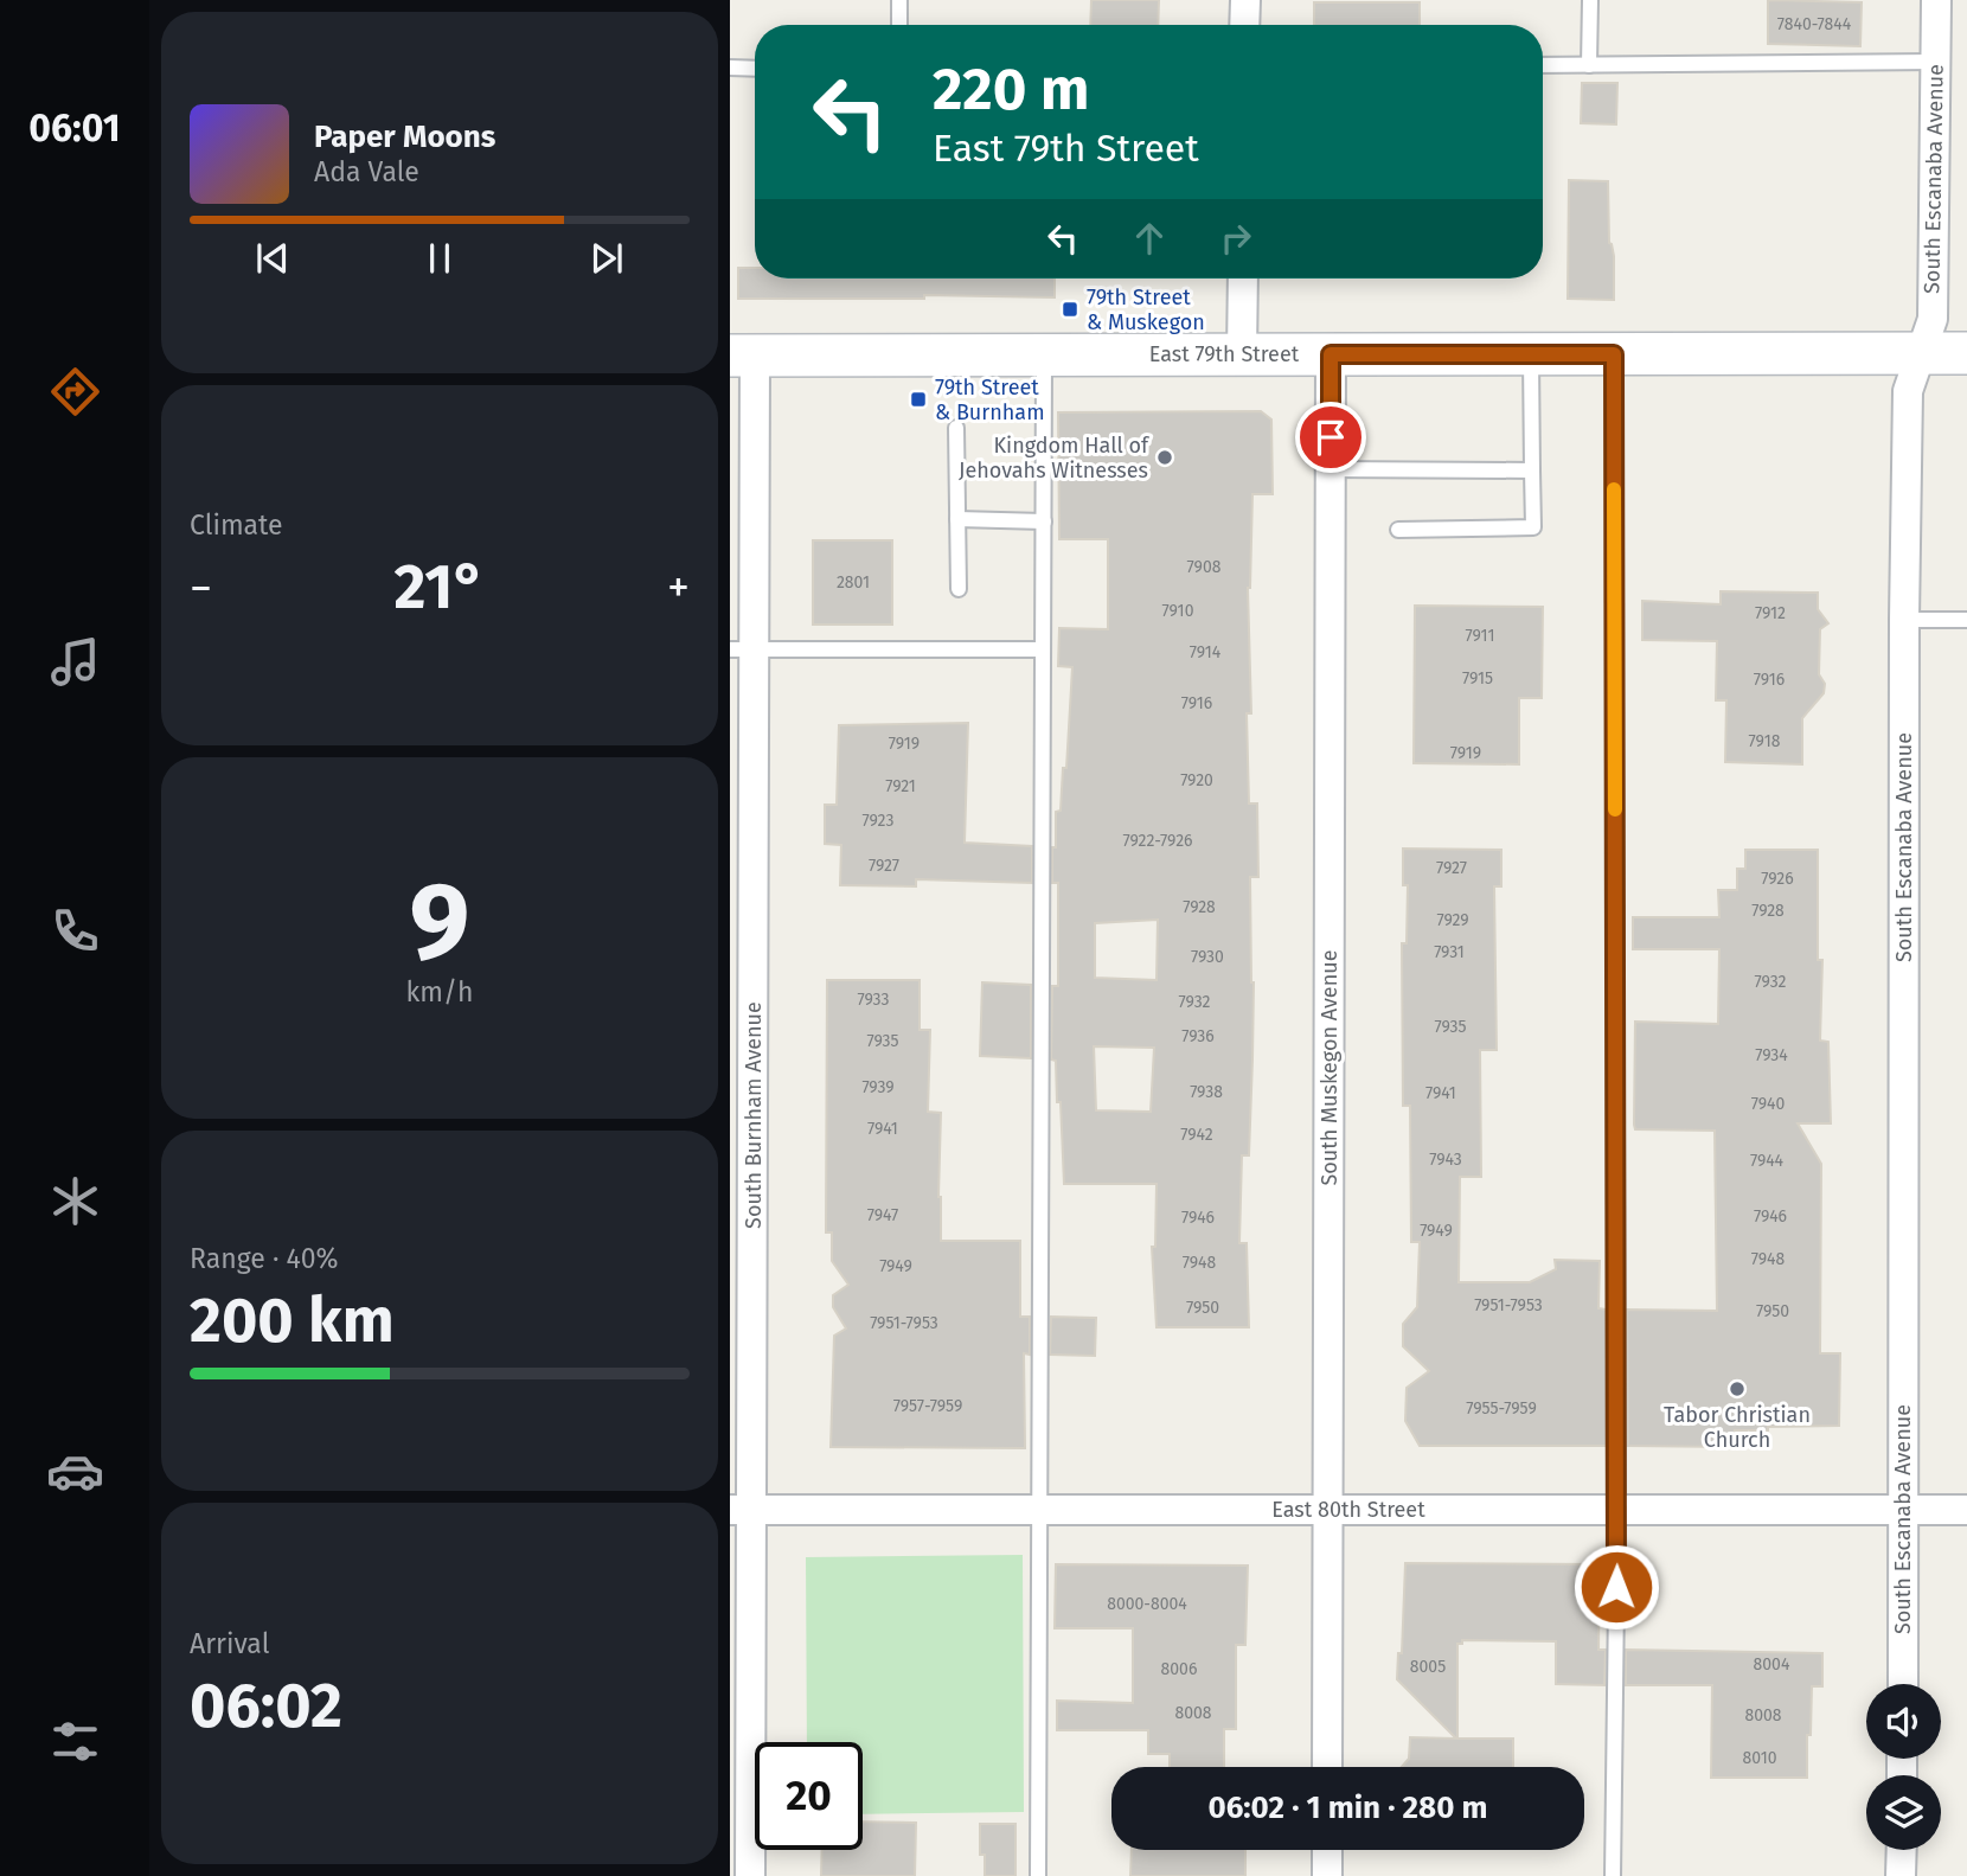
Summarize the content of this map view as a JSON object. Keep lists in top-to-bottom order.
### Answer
{
  "streets": {
    "main road": ["East 79th Street"],
    "street": [
      "South Escanaba Avenue",
      "South Muskegon Avenue",
      "South Burnham Avenue",
      "East 80th Street"
    ]
  },
  "crossings": [
    ["South Escanaba Avenue", "East 79th Street"],
    ["South Escanaba Avenue", "East 80th Street"],
    ["East 79th Street", "South Muskegon Avenue"],
    ["East 79th Street", "South Burnham Avenue"],
    ["South Muskegon Avenue", "East 80th Street"],
    ["South Burnham Avenue", "East 80th Street"]
  ],
  "places": {
    "transit": ["79th Street & Muskegon", "79th Street & Burnham"],
    "other": ["Kingdom Hall of Jehovahs Witnesses", "Tabor Christian Church"]
  },
  "house_numbers": [
    "7840-7844",
    "7908",
    "2801",
    "7910",
    "7912",
    "7911",
    "7914",
    "7915",
    "7916",
    "7916",
    "7918",
    "7919",
    "7919",
    "7920",
    "7921",
    "7923",
    "7922-7926",
    "7927",
    "7927",
    "7926",
    "7928",
    "7928",
    "7929",
    "7931",
    "7930",
    "7932",
    "7933",
    "7932",
    "7935",
    "7936",
    "7935",
    "7934",
    "7939",
    "7938",
    "7941",
    "7940",
    "7941",
    "7942",
    "7943",
    "7944",
    "7947",
    "7946",
    "7946",
    "7949",
    "7948",
    "7948",
    "7949",
    "7951-7953",
    "7950",
    "7950",
    "7951-7953",
    "7957-7959",
    "7955-7959",
    "8000-8004",
    "8004",
    "8005",
    "8006",
    "8008",
    "8008",
    "8010"
  ],
  "page": {
    "tabs": "06:01",
    "turn": ["220 m", "East 79th Street"],
    "song": ["Paper Moons", "Ada Vale"],
    "tile": [
      "Climate",
      ["9", "km/h"],
      ["Range · 40%", "200 km"],
      ["Arrival", "06:02"]
    ],
    "heat": ["−", "21°", "+"],
    "limit": "20",
    "trip": "06:02 · 1 min · 280 m"
  }
}
